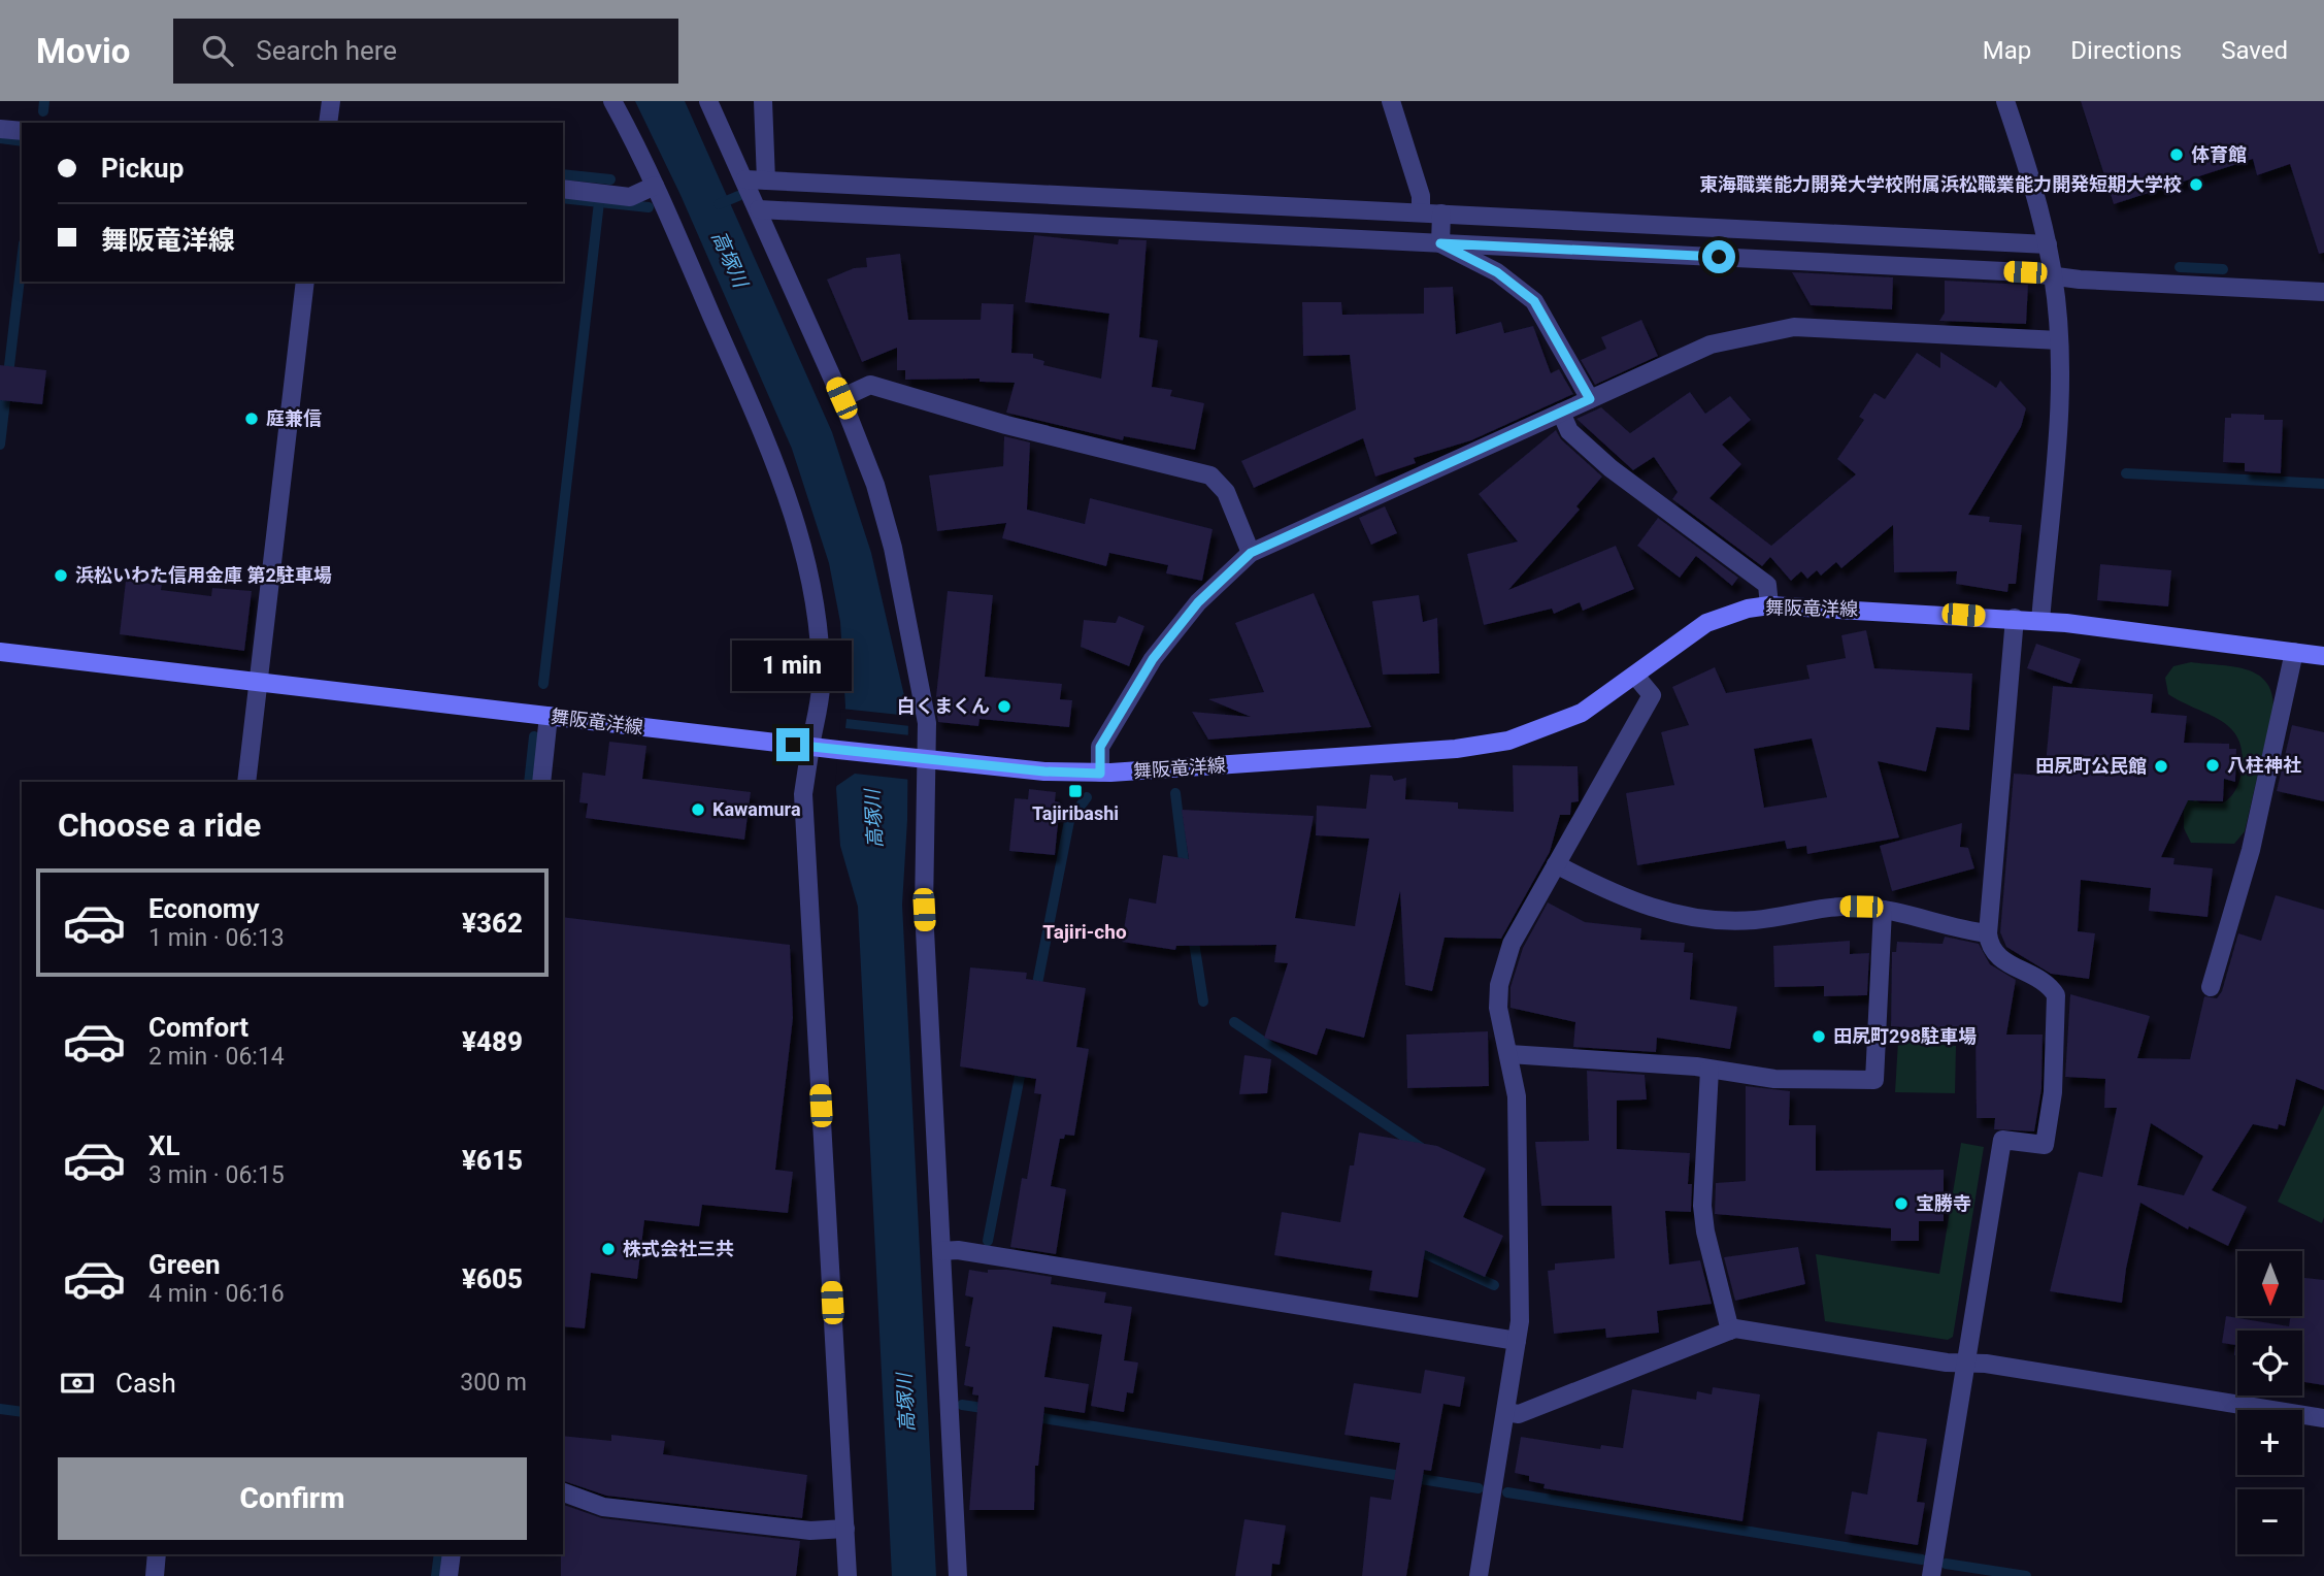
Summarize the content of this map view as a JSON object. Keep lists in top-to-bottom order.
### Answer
{
  "streets": {
    "main road": ["舞阪竜洋線"]
  },
  "districts": ["Tajiri-cho"],
  "water": ["高塚川"],
  "places": {
    "other": [
      "体育館",
      "東海職業能力開発大学校附属浜松職業能力開発短期大学校",
      "庭兼信",
      "浜松いわた信用金庫 第2駐車場",
      "白くまくん",
      "八柱神社",
      "田尻町公民館",
      "Kawamura",
      "田尻町298駐車場",
      "宝勝寺",
      "株式会社三共"
    ],
    "transit": ["Tajiribashi"]
  },
  "north": "bottom",
  "page": {
    "header": "Movio",
    "search": "Search here",
    "nav": ["Map", "Directions", "Saved"],
    "banner": ["Pickup", "舞阪竜洋線"],
    "bubble": "1 min",
    "heading": "Choose a ride",
    "list": [
      {
        "name": "Economy",
        "note": "1 min · 06:13",
        "value": "¥362"
      },
      {
        "name": "Comfort",
        "note": "2 min · 06:14",
        "value": "¥489"
      },
      {
        "name": "XL",
        "note": "3 min · 06:15",
        "value": "¥615"
      },
      {
        "name": "Green",
        "note": "4 min · 06:16",
        "value": "¥605"
      }
    ],
    "map_buttons": ["+", "−"],
    "pay": ["Cash", "300 m"],
    "buttons": "Confirm"
  }
}
